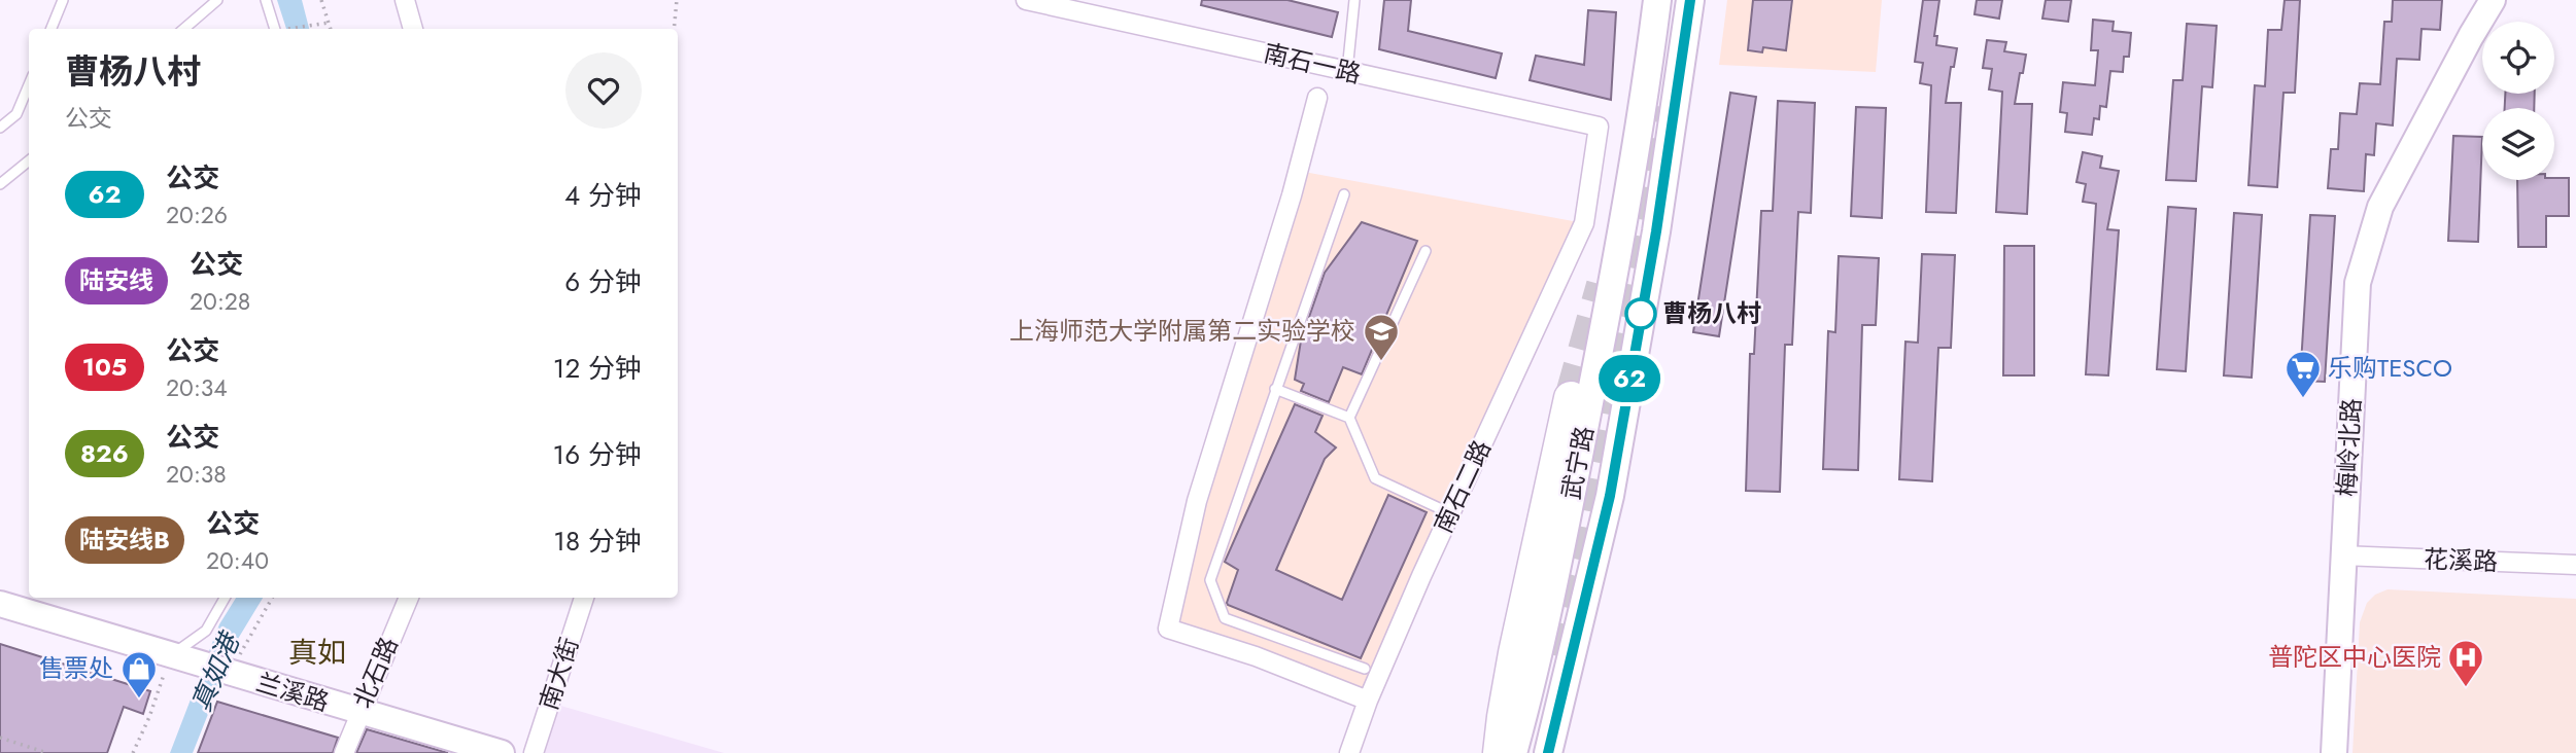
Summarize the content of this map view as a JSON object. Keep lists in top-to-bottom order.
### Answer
{
  "streets": {
    "main road": ["武宁路"],
    "street": [
      "南石一路",
      "梅岭北路",
      "南石二路",
      "花溪路",
      "北石路",
      "南大街",
      "兰溪路"
    ]
  },
  "crossings": [
    ["南石一路", "南石二路"],
    ["梅岭北路", "花溪路"],
    ["北石路", "兰溪路"]
  ],
  "districts": ["真如"],
  "water": ["真如港"],
  "places": {
    "other": ["曹杨八村"],
    "school or university": ["上海师范大学附属第二实验学校"],
    "supermarket": ["乐购TESCO"],
    "hospital": ["普陀区中心医院"],
    "shop": ["售票处"]
  },
  "lines": ["bus line 62"],
  "page": {
    "on_map": "62",
    "heading": ["曹杨八村", "公交"],
    "list": [
      {
        "mark": "62",
        "name": "公交",
        "note": "20:26",
        "value": "4 分钟"
      },
      {
        "mark": "陆安线",
        "name": "公交",
        "note": "20:28",
        "value": "6 分钟"
      },
      {
        "mark": "105",
        "name": "公交",
        "note": "20:34",
        "value": "12 分钟"
      },
      {
        "mark": "826",
        "name": "公交",
        "note": "20:38",
        "value": "16 分钟"
      },
      {
        "mark": "陆安线B",
        "name": "公交",
        "note": "20:40",
        "value": "18 分钟"
      }
    ]
  }
}
